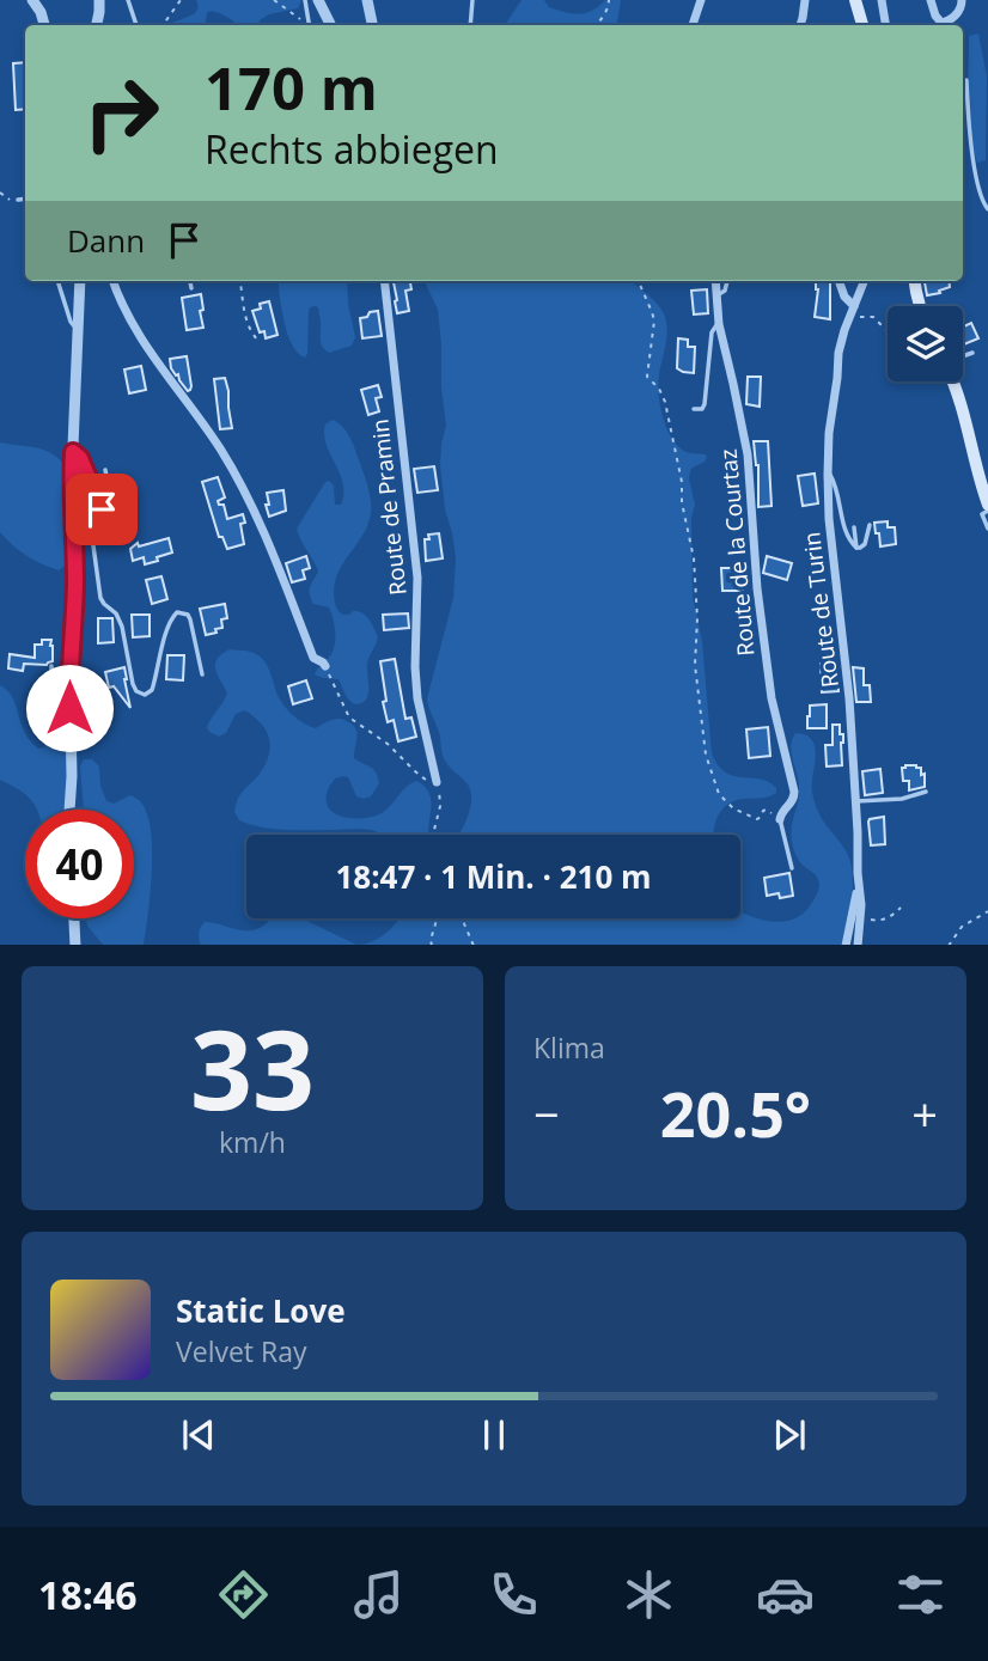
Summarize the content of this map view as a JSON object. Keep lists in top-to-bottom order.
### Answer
{
  "streets": {
    "street": ["Route de Pramin", "Route de la Courtaz", "Route de Turin"]
  },
  "page": {
    "turn": ["170 m", "Rechts abbiegen"],
    "then": "Dann",
    "limit": "40",
    "trip": "18:47 · 1 Min. · 210 m",
    "tile": [
      ["33", "km/h"],
      "Klima"
    ],
    "heat": ["−", "20.5°", "+"],
    "song": ["Static Love", "Velvet Ray"],
    "tabs": "18:46"
  }
}
